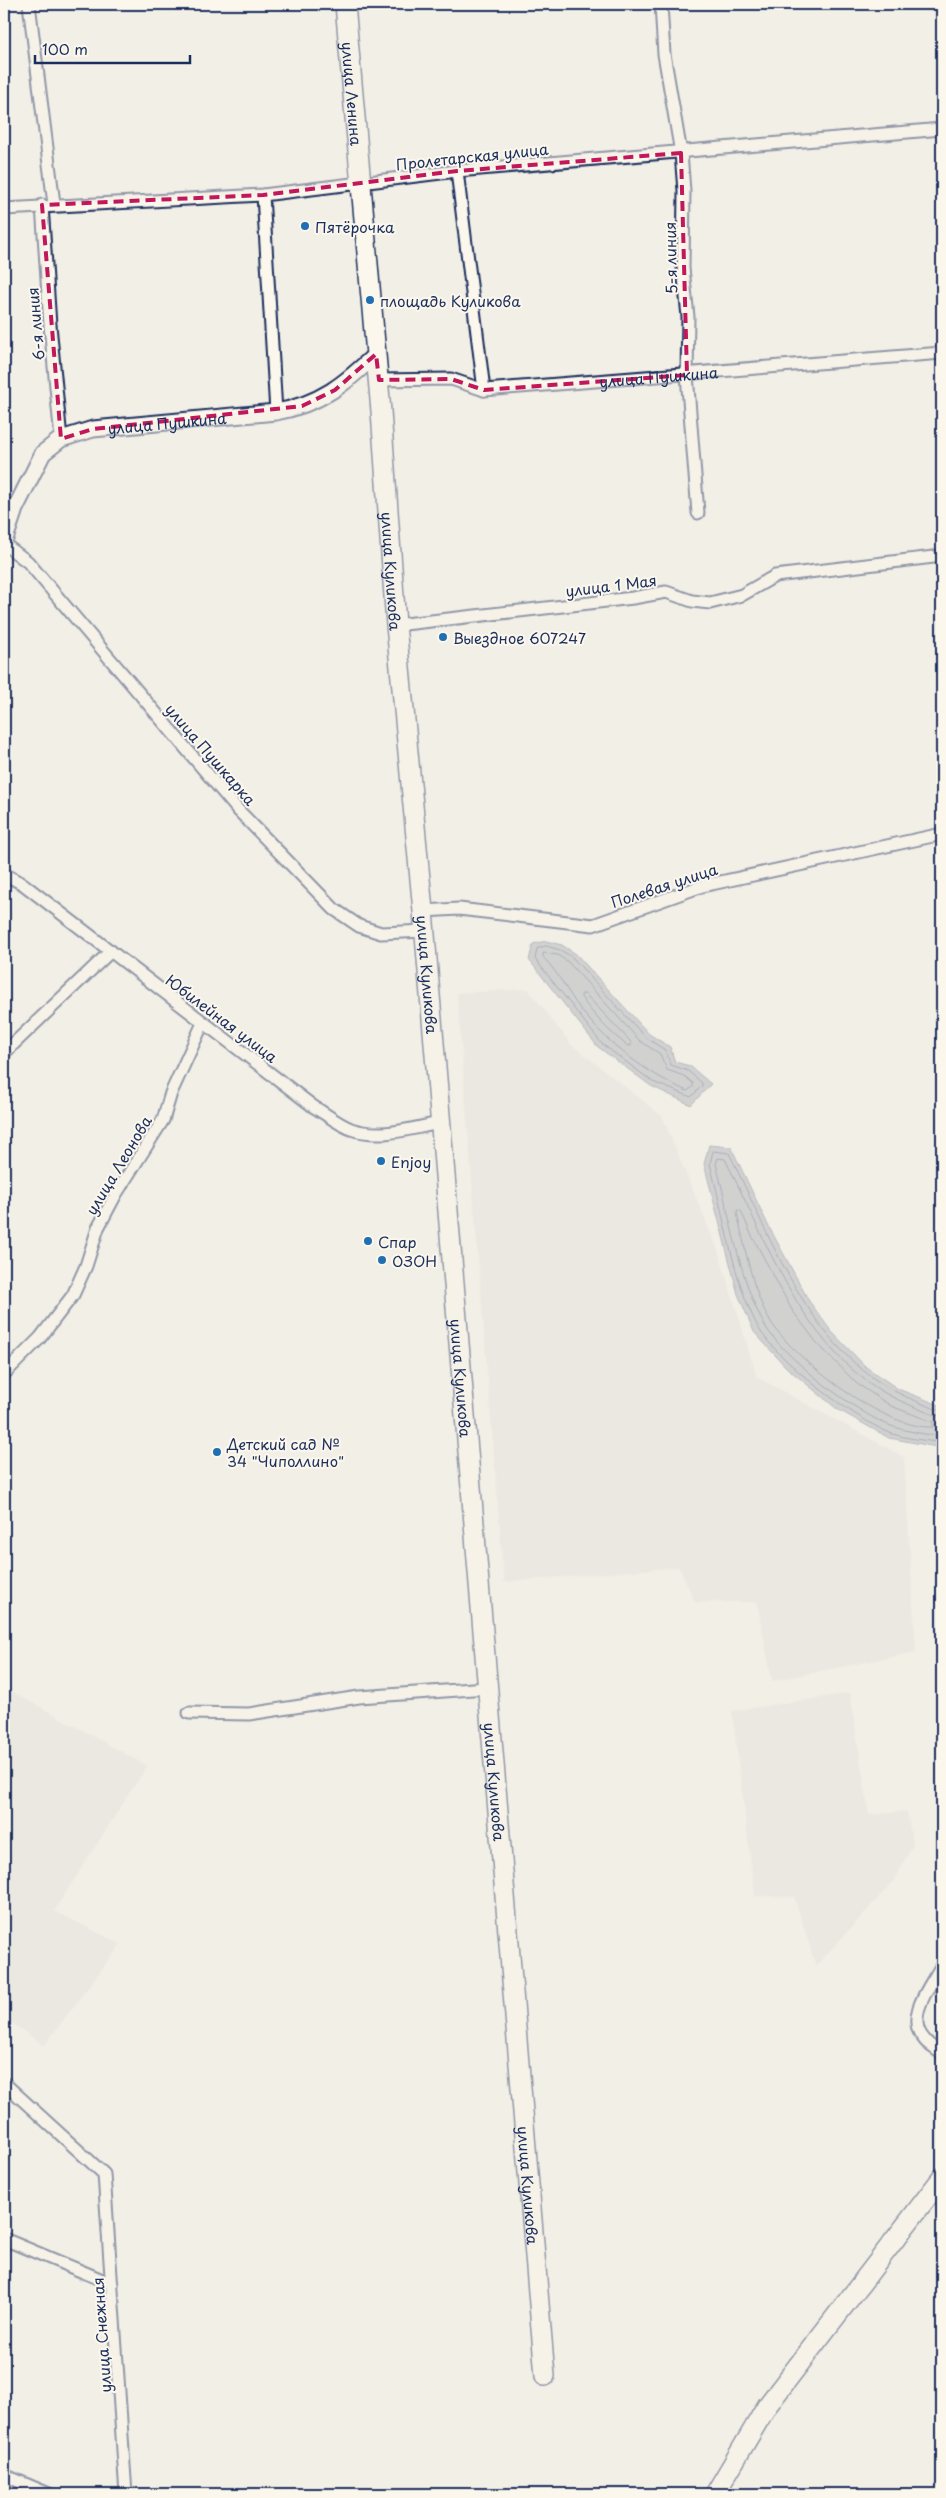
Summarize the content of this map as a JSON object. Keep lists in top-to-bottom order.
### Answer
{
  "streets": {
    "main road": ["улица Ленина", "улица Куликова"],
    "street": [
      "Пролетарская улица",
      "5-я линия",
      "6-я линия",
      "улица Пушкина",
      "улица 1 Мая",
      "улица Пушкарка",
      "Полевая улица",
      "Юбилейная улица",
      "улица Леонова",
      "улица Снежная"
    ]
  },
  "crossings": [
    ["улица Ленина", "Пролетарская улица"],
    ["Пролетарская улица", "5-я линия"],
    ["Пролетарская улица", "6-я линия"],
    ["5-я линия", "улица Пушкина"],
    ["6-я линия", "улица Пушкина"],
    ["улица Пушкина", "улица Куликова"],
    ["улица Пушкина", "улица Пушкарка"],
    ["улица Куликова", "улица 1 Мая"],
    ["улица Куликова", "улица Пушкарка"],
    ["улица Куликова", "Полевая улица"],
    ["улица Куликова", "Юбилейная улица"],
    ["Юбилейная улица", "улица Леонова"]
  ],
  "places": [
    "Пятёрочка",
    "площадь Куликова",
    "Выездное 607247",
    "Enjoy",
    "Спар",
    "ОЗОН",
    "Детский сад № 34 \"Чиполлино\""
  ],
  "scale_bar": "100 m"
}
